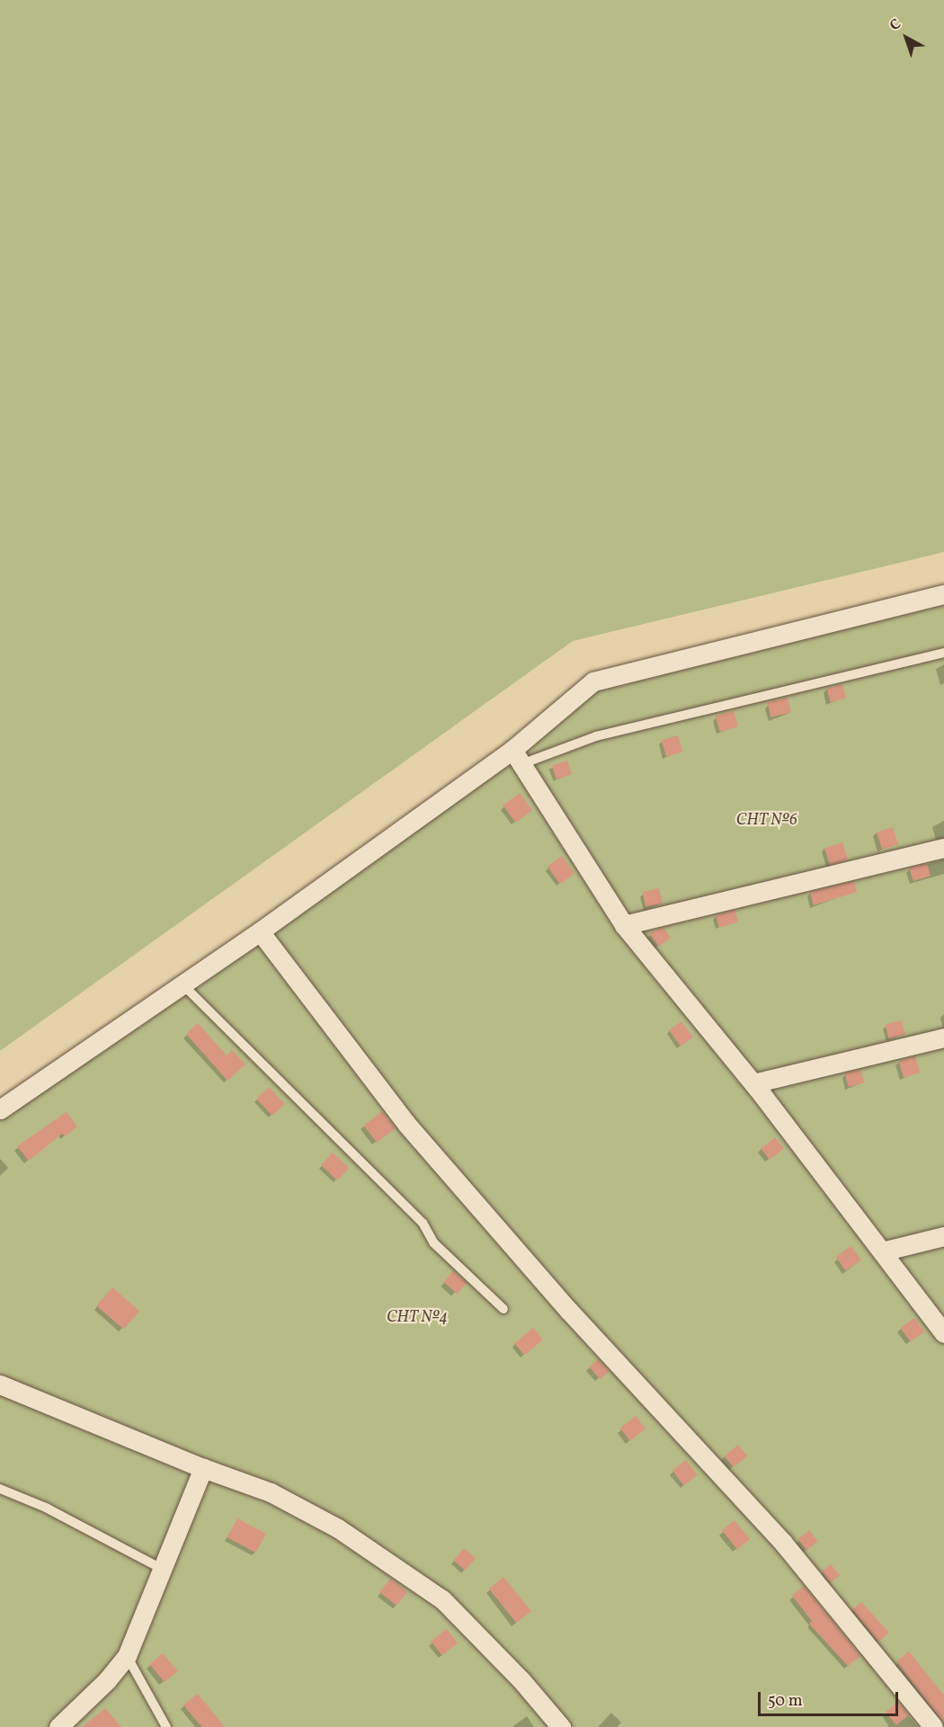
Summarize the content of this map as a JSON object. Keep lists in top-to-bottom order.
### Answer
{
  "parks": ["СНТ №6", "СНТ №4"],
  "scale_bar": "50 m",
  "north": "top left"
}
